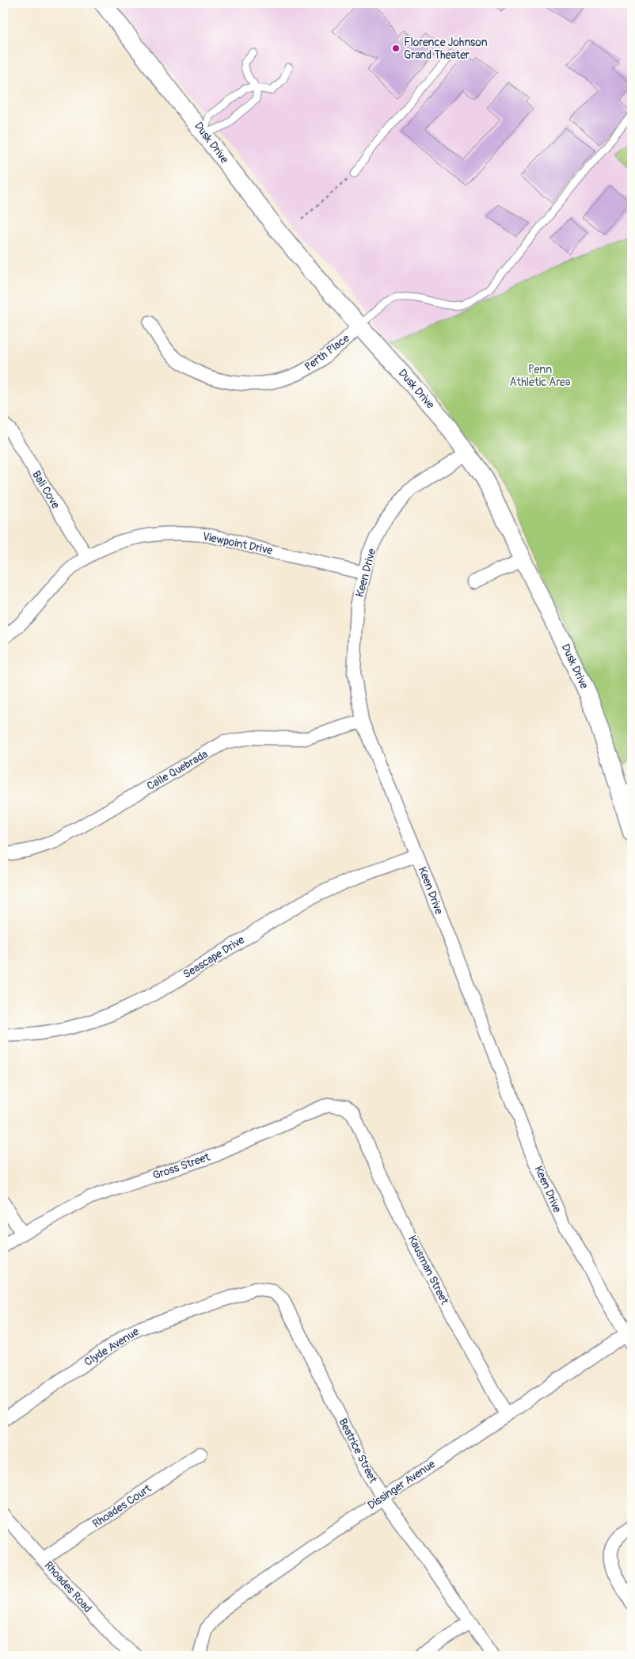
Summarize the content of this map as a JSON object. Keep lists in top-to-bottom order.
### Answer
{
  "streets": {
    "street": [
      "Dusk Drive",
      "Perth Place",
      "Bali Cove",
      "Viewpoint Drive",
      "Keen Drive",
      "Calle Quebrada",
      "Seascape Drive",
      "Gross Street",
      "Kausman Street",
      "Clyde Avenue",
      "Beatrice Street",
      "Dissinger Avenue",
      "Rhoades Court",
      "Rhoades Road"
    ]
  },
  "crossings": [
    ["Dusk Drive", "Perth Place"],
    ["Dusk Drive", "Keen Drive"],
    ["Bali Cove", "Viewpoint Drive"],
    ["Viewpoint Drive", "Keen Drive"],
    ["Keen Drive", "Calle Quebrada"],
    ["Keen Drive", "Seascape Drive"],
    ["Keen Drive", "Dissinger Avenue"],
    ["Gross Street", "Kausman Street"],
    ["Kausman Street", "Dissinger Avenue"],
    ["Clyde Avenue", "Beatrice Street"],
    ["Beatrice Street", "Dissinger Avenue"],
    ["Rhoades Court", "Rhoades Road"]
  ],
  "parks": ["Penn Athletic Area"],
  "places": ["Florence Johnson Grand Theater"]
}
